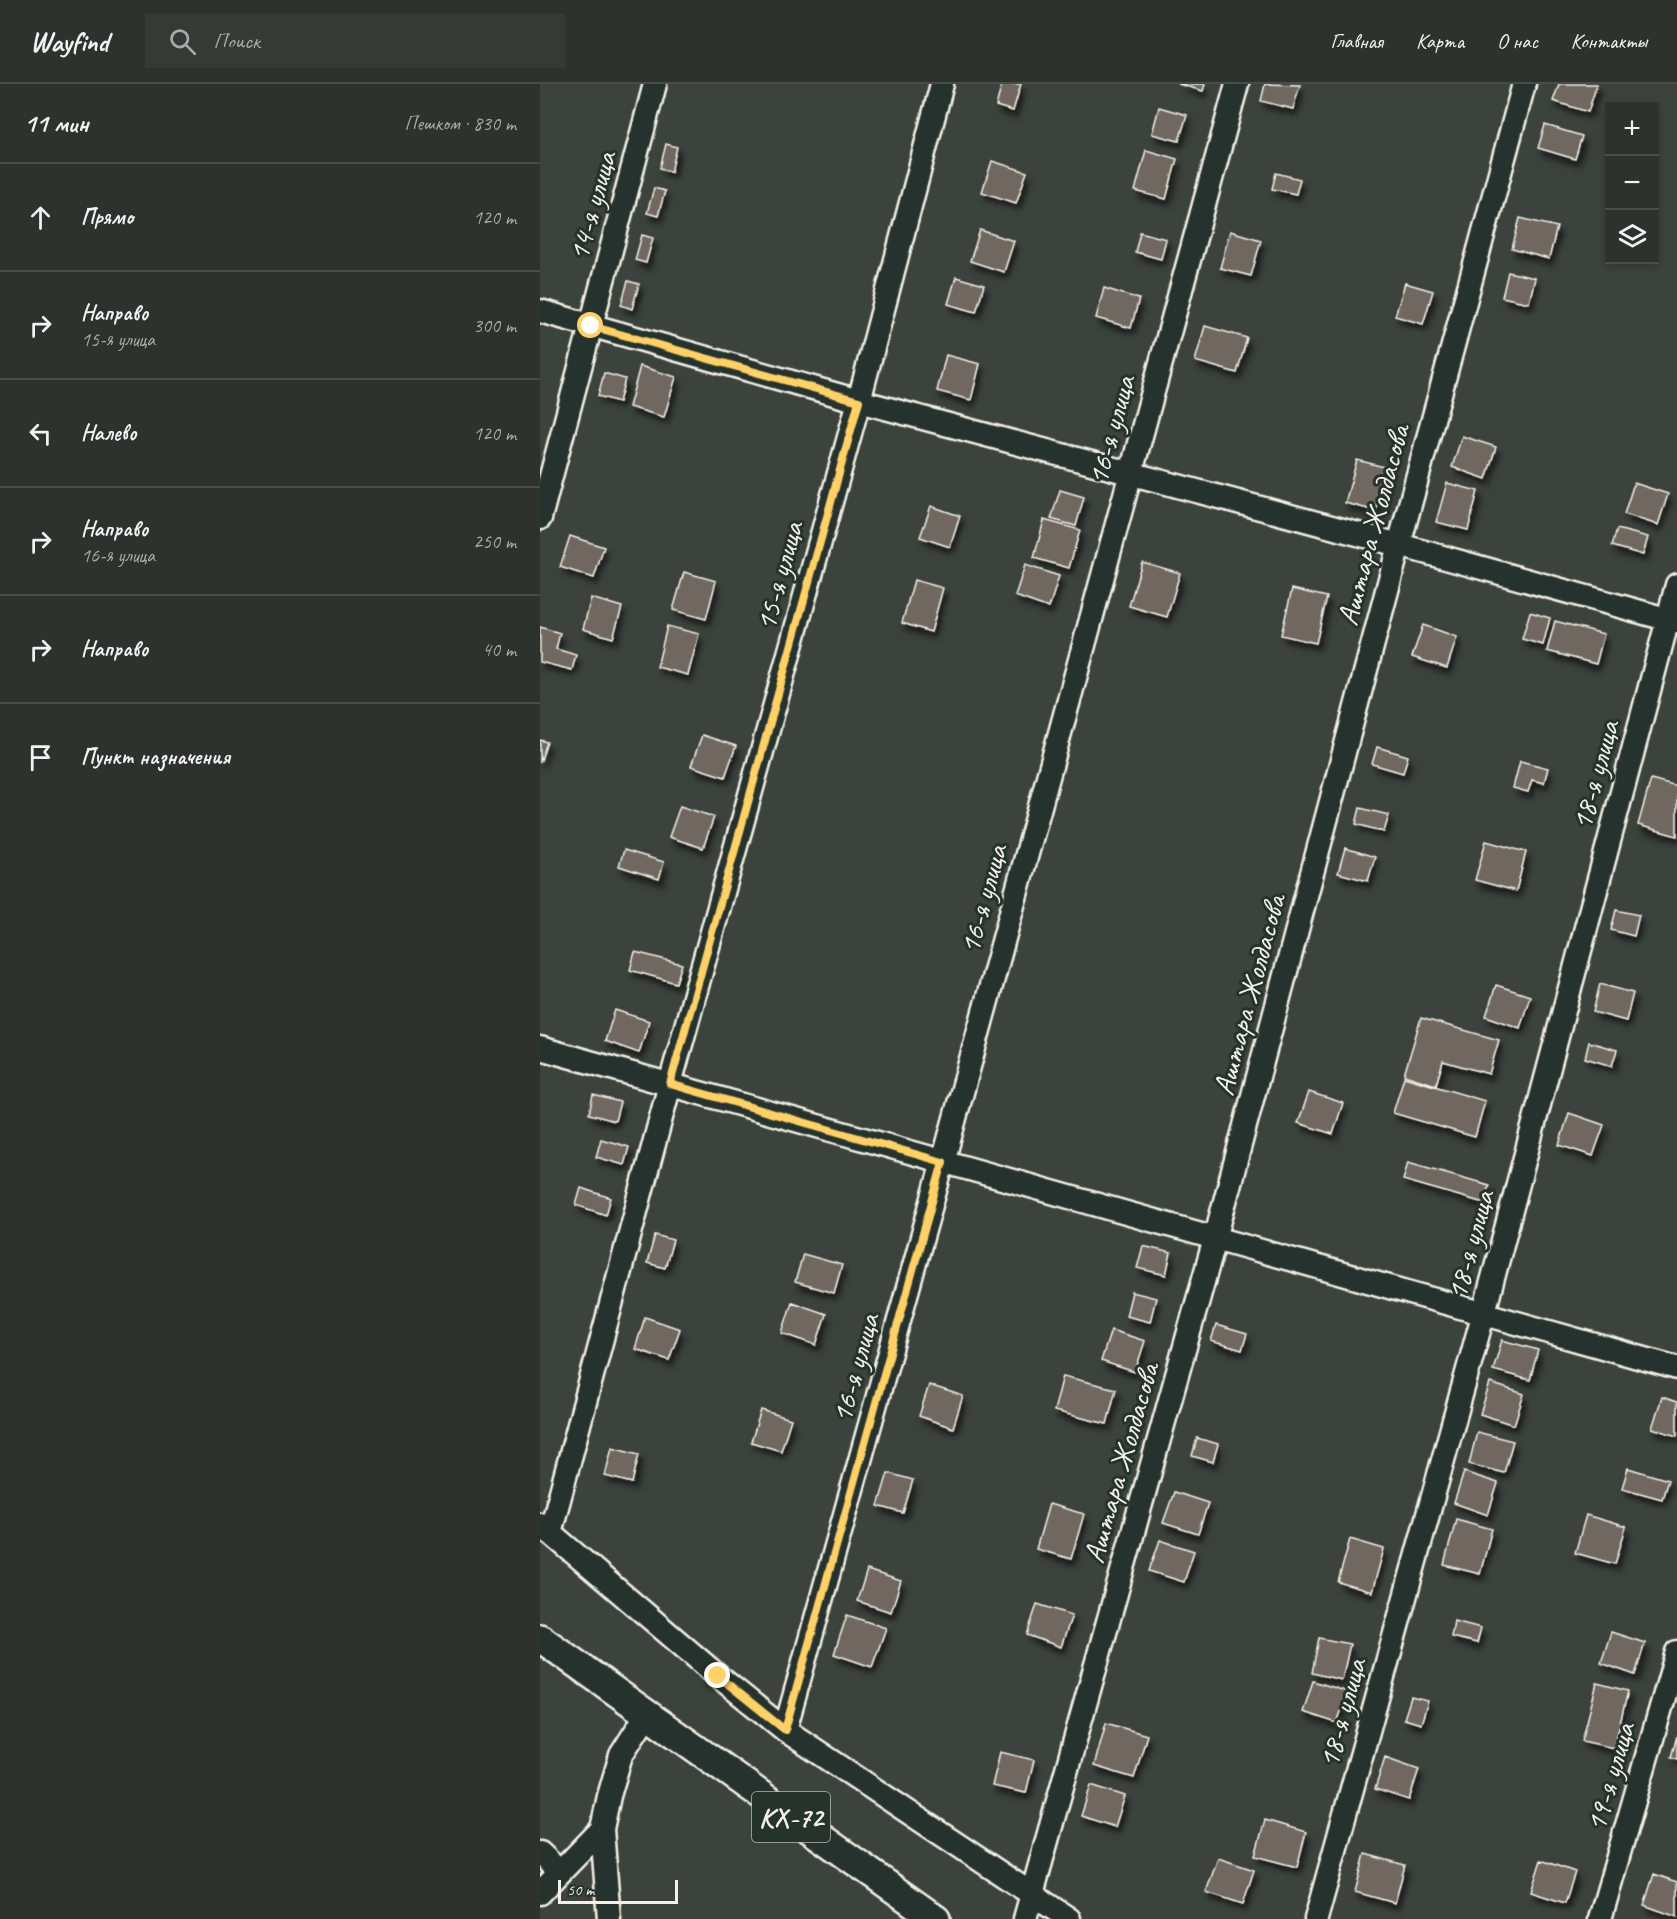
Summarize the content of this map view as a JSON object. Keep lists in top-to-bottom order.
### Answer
{
  "streets": {
    "main road": ["КХ-72"],
    "street": [
      "14-я улица",
      "16-я улица",
      "Аштара Жолдасова",
      "15-я улица",
      "18-я улица",
      "19-я улица"
    ]
  },
  "scale_bar": "50 m",
  "page": {
    "header": "Wayfind",
    "search": "Поиск",
    "nav": [
      "Главная",
      "Карта",
      "О нас",
      "Контакты"
    ],
    "heading": ["11 мин", "Пешком · 830 m"],
    "map_buttons": ["+", "−"],
    "list": [
      ["Прямо", "120 m"],
      ["Направо", "15-я улица", "300 m"],
      ["Налево", "120 m"],
      ["Направо", "16-я улица", "250 m"],
      ["Направо", "40 m"],
      "Пункт назначения"
    ],
    "scale": "50 m"
  }
}
